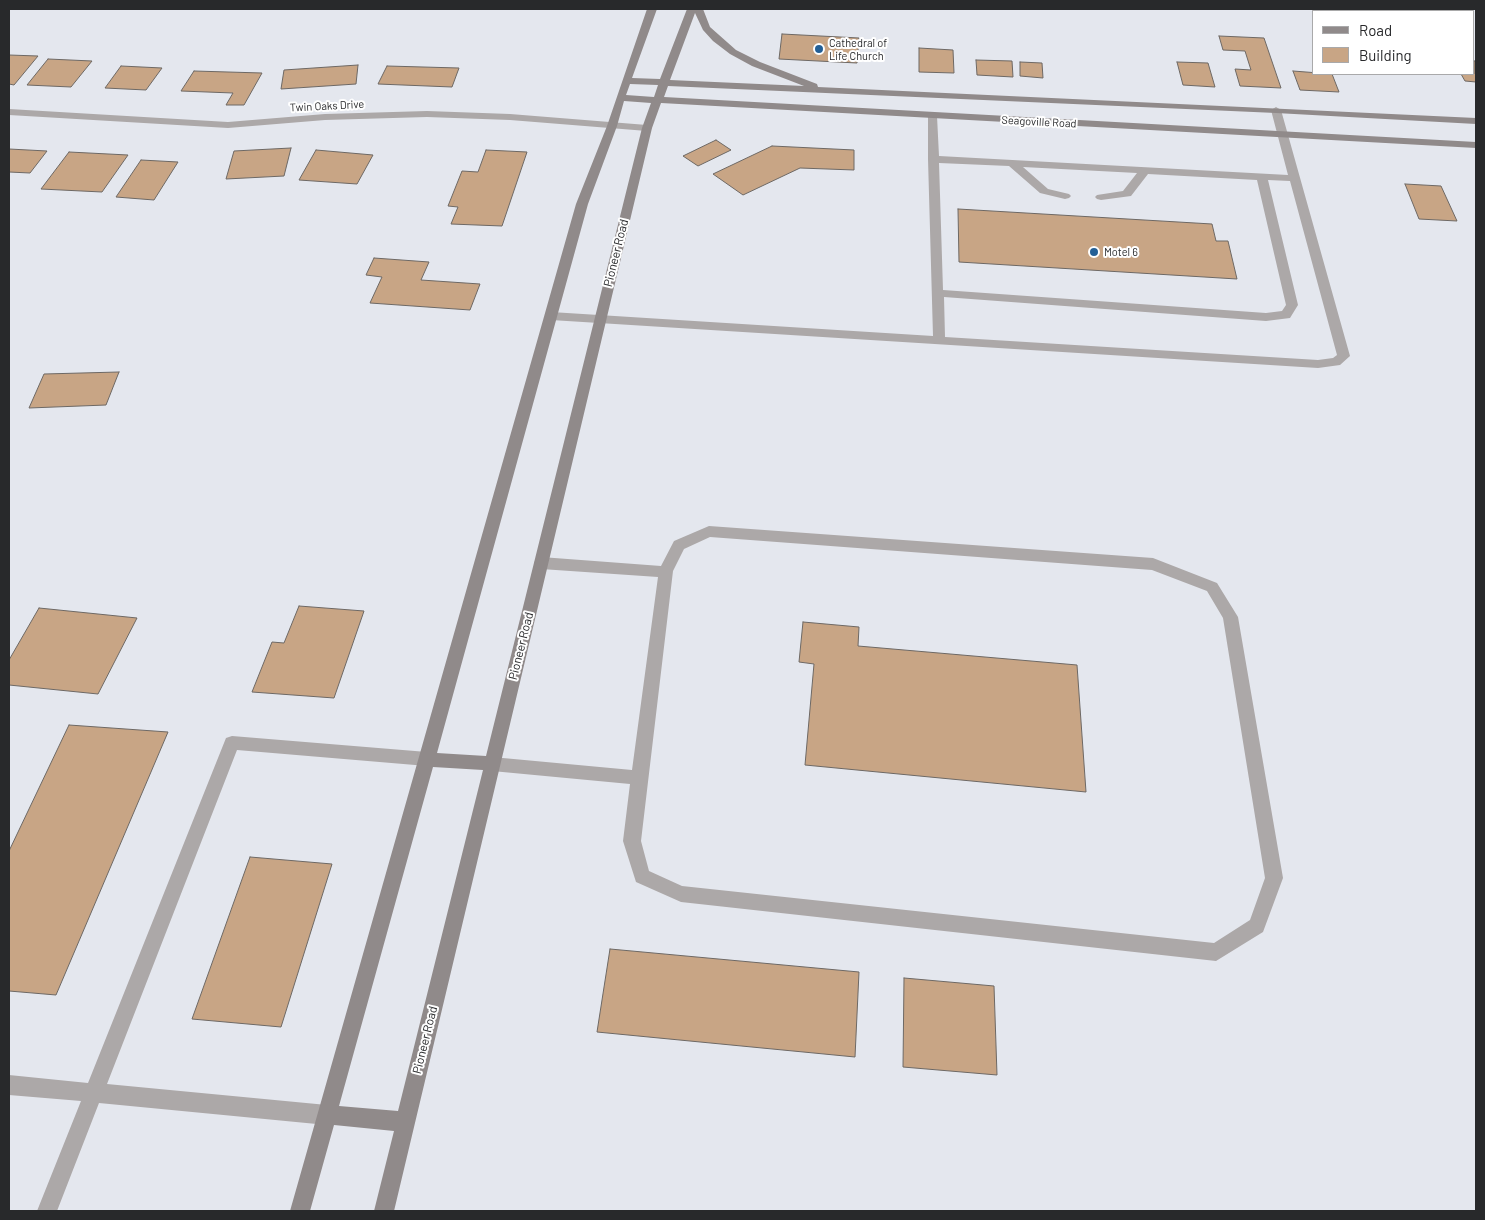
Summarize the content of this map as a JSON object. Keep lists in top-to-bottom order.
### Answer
{
  "streets": {
    "main road": ["Seagoville Road", "Pioneer Road"],
    "street": ["Twin Oaks Drive"]
  },
  "crossings": [
    ["Twin Oaks Drive", "Pioneer Road"],
    ["Seagoville Road", "Pioneer Road"]
  ],
  "places": ["Cathedral of Life Church", "Motel 6"],
  "legend": ["Road", "Building"]
}
